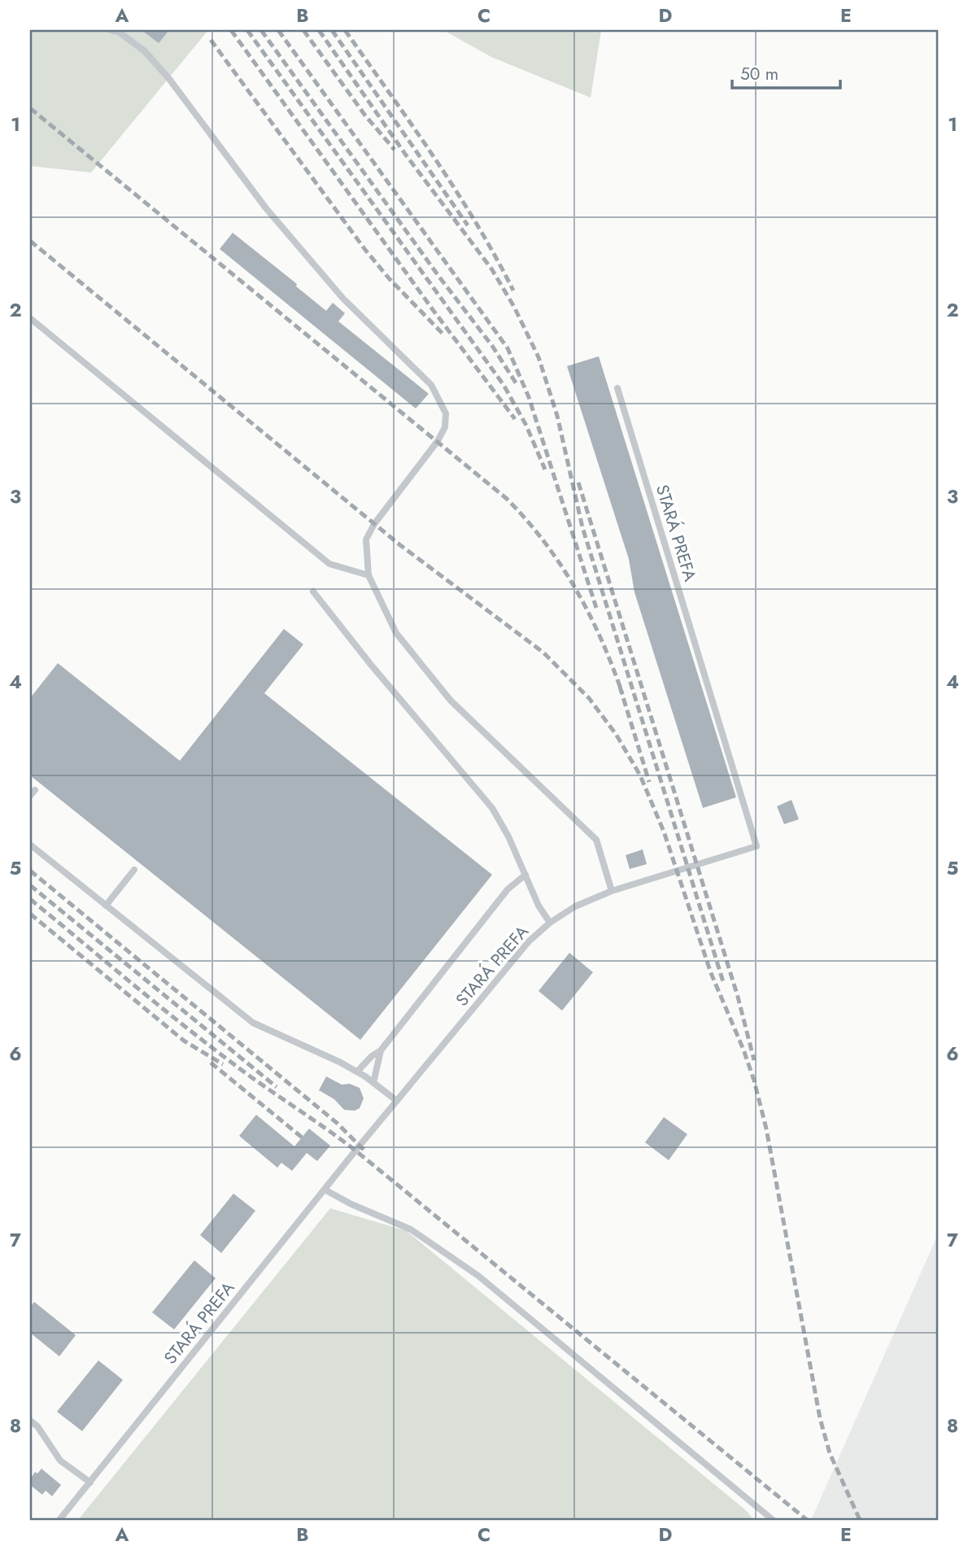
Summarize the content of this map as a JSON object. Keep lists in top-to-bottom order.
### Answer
{
  "streets": {
    "lane": ["STARÁ PREFA"]
  },
  "scale_bar": "50 m",
  "grid": {
    "columns": [
      "A",
      "B",
      "C",
      "D",
      "E"
    ],
    "rows": [
      "1",
      "2",
      "3",
      "4",
      "5",
      "6",
      "7",
      "8"
    ]
  }
}
